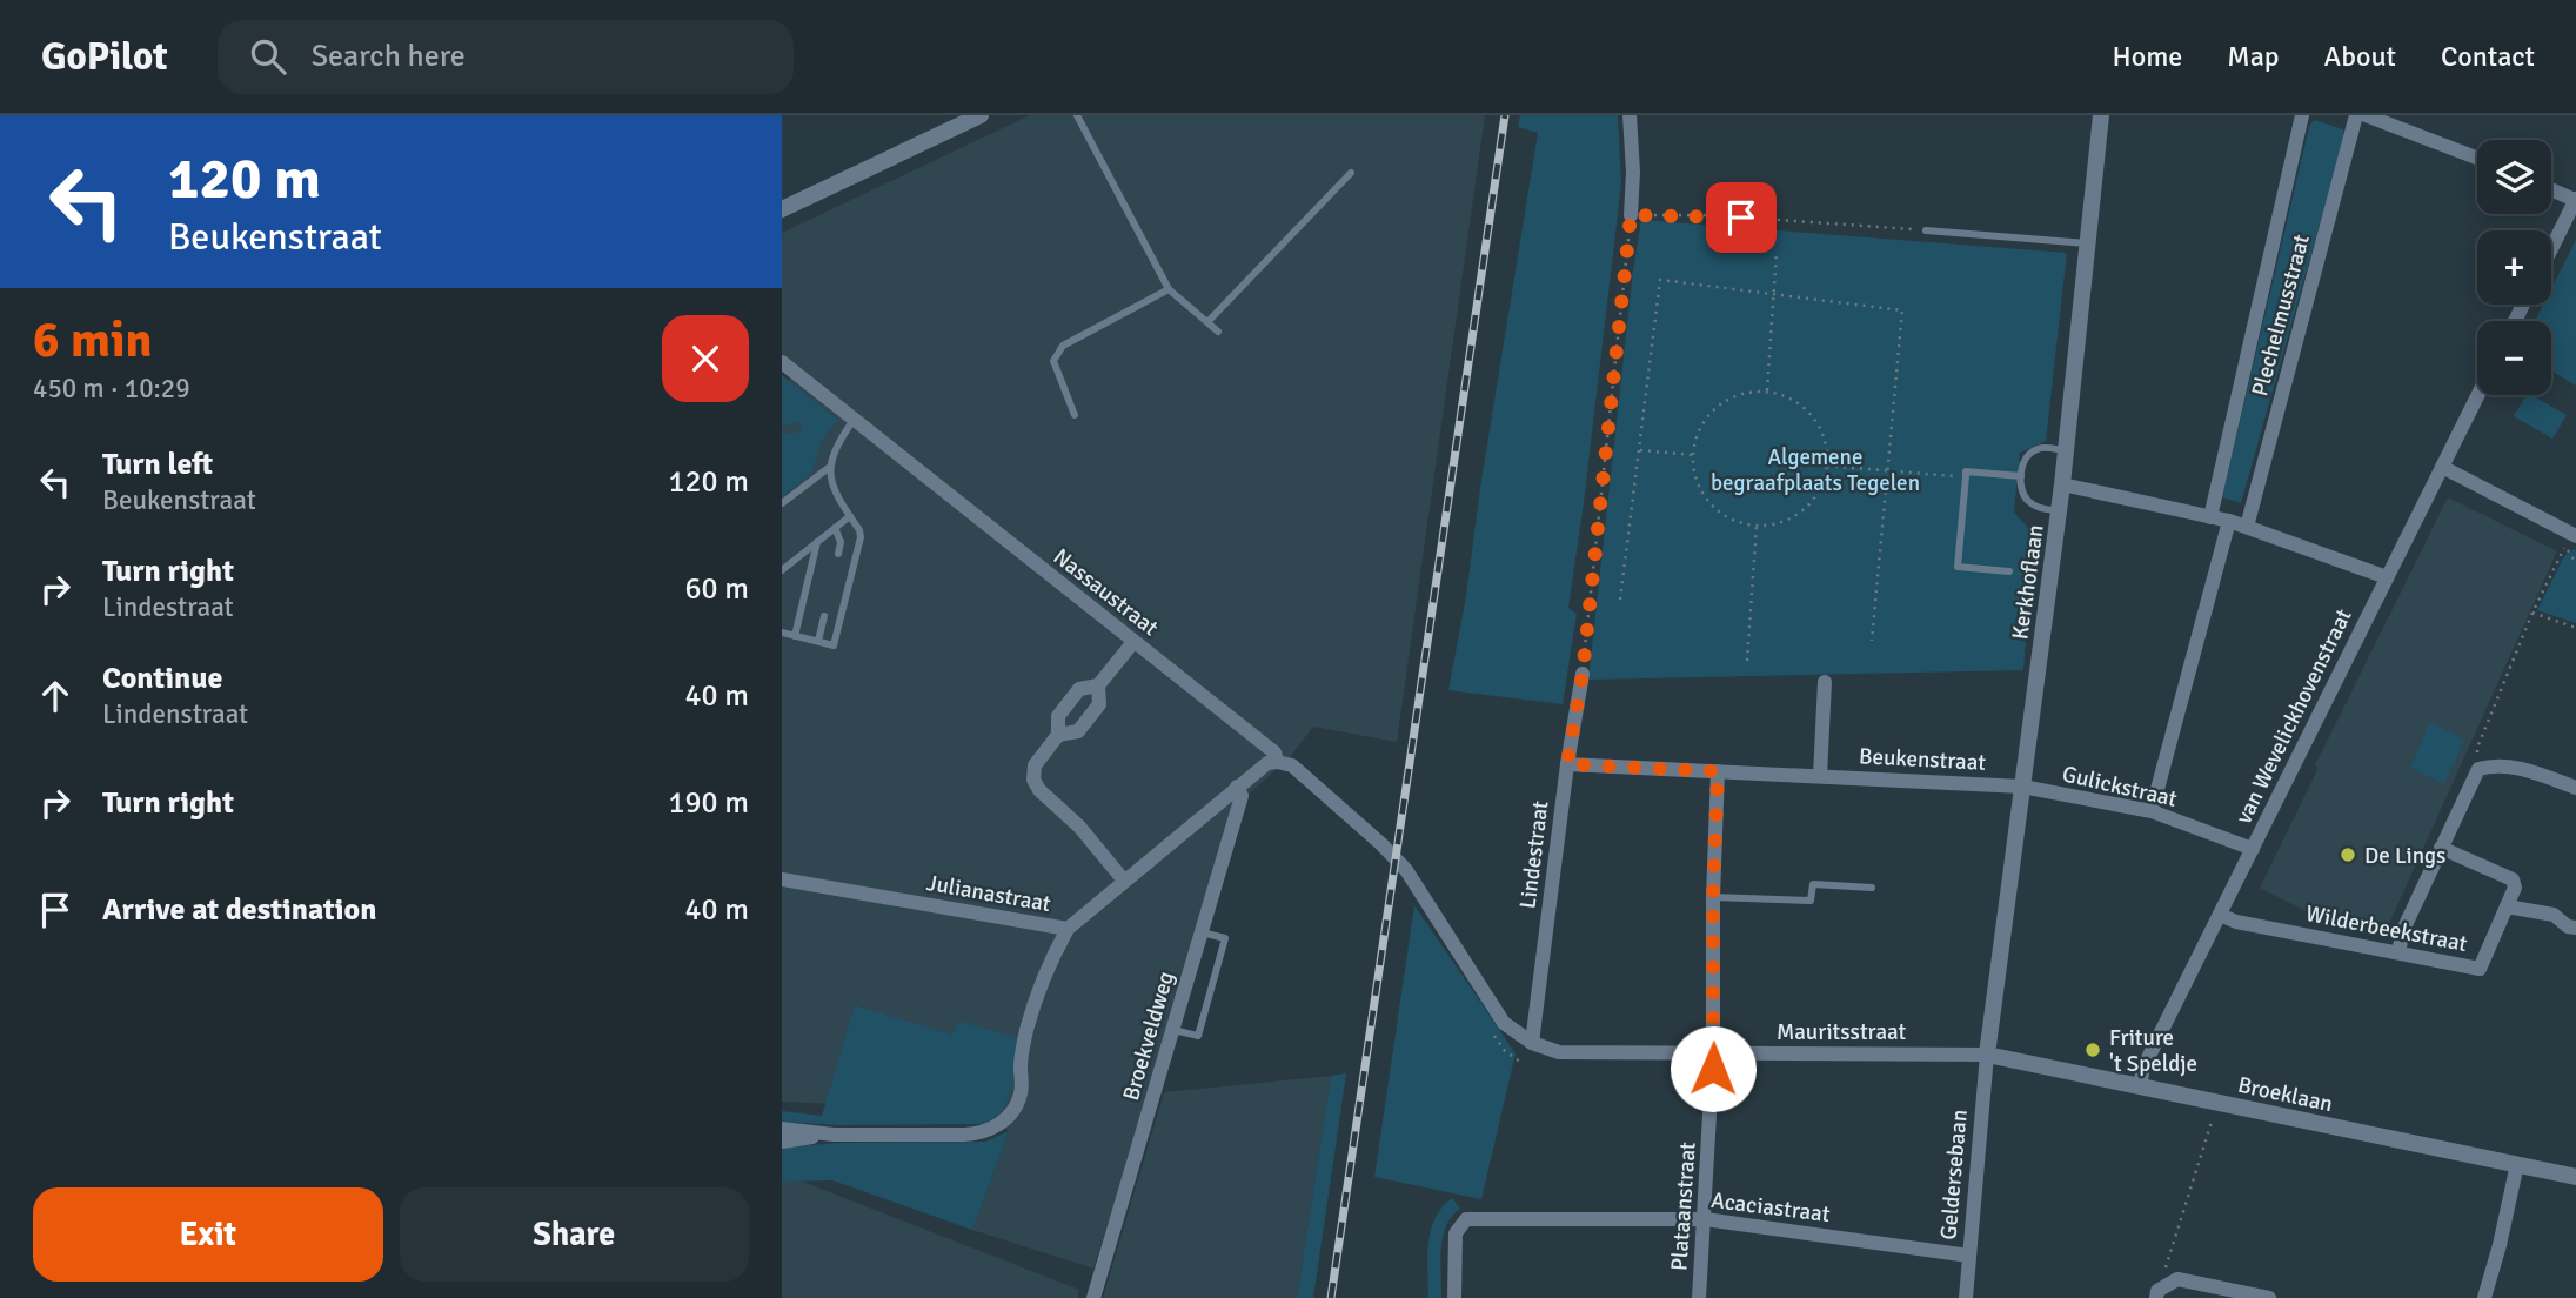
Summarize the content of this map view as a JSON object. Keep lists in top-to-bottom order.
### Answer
{
  "streets": {
    "street": [
      "Plechelmusstraat",
      "Kerkhoflaan",
      "Nassaustraat",
      "van Wevelickhovenstraat",
      "Beukenstraat",
      "Gulickstraat",
      "Lindestraat",
      "Julianastraat",
      "Wilderbeekstraat",
      "Mauritsstraat",
      "Broekveldweg",
      "Broeklaan",
      "Geldersebaan",
      "Plataanstraat",
      "Acaciastraat"
    ]
  },
  "crossings": [
    ["Kerkhoflaan", "Beukenstraat"],
    ["Kerkhoflaan", "Gulickstraat"],
    ["Kerkhoflaan", "Mauritsstraat"],
    ["Kerkhoflaan", "Broeklaan"],
    ["Kerkhoflaan", "Geldersebaan"],
    ["Nassaustraat", "Julianastraat"],
    ["Nassaustraat", "Mauritsstraat"],
    ["van Wevelickhovenstraat", "Gulickstraat"],
    ["van Wevelickhovenstraat", "Wilderbeekstraat"],
    ["van Wevelickhovenstraat", "Broeklaan"],
    ["Beukenstraat", "Gulickstraat"],
    ["Beukenstraat", "Lindestraat"],
    ["Beukenstraat", "Plataanstraat"],
    ["Lindestraat", "Mauritsstraat"],
    ["Julianastraat", "Broekveldweg"],
    ["Mauritsstraat", "Broeklaan"],
    ["Mauritsstraat", "Geldersebaan"],
    ["Mauritsstraat", "Plataanstraat"],
    ["Broeklaan", "Geldersebaan"],
    ["Geldersebaan", "Acaciastraat"],
    ["Plataanstraat", "Acaciastraat"]
  ],
  "parks": ["Algemene begraafplaats Tegelen"],
  "places": ["De Lings", "Friture 't Speldje"],
  "page": {
    "header": "GoPilot",
    "search": "Search here",
    "nav": [
      "Home",
      "Map",
      "About",
      "Contact"
    ],
    "turn": ["120 m", "Beukenstraat"],
    "map_buttons": ["+", "−"],
    "heading": ["6 min", "450 m · 10:29"],
    "list": [
      {
        "name": "Turn left",
        "note": "Beukenstraat",
        "value": "120 m"
      },
      {
        "name": "Turn right",
        "note": "Lindestraat",
        "value": "60 m"
      },
      {
        "name": "Continue",
        "note": "Lindenstraat",
        "value": "40 m"
      },
      {
        "name": "Turn right",
        "value": "190 m"
      },
      {
        "name": "Arrive at destination",
        "value": "40 m"
      }
    ],
    "buttons": ["Exit", "Share"]
  }
}
